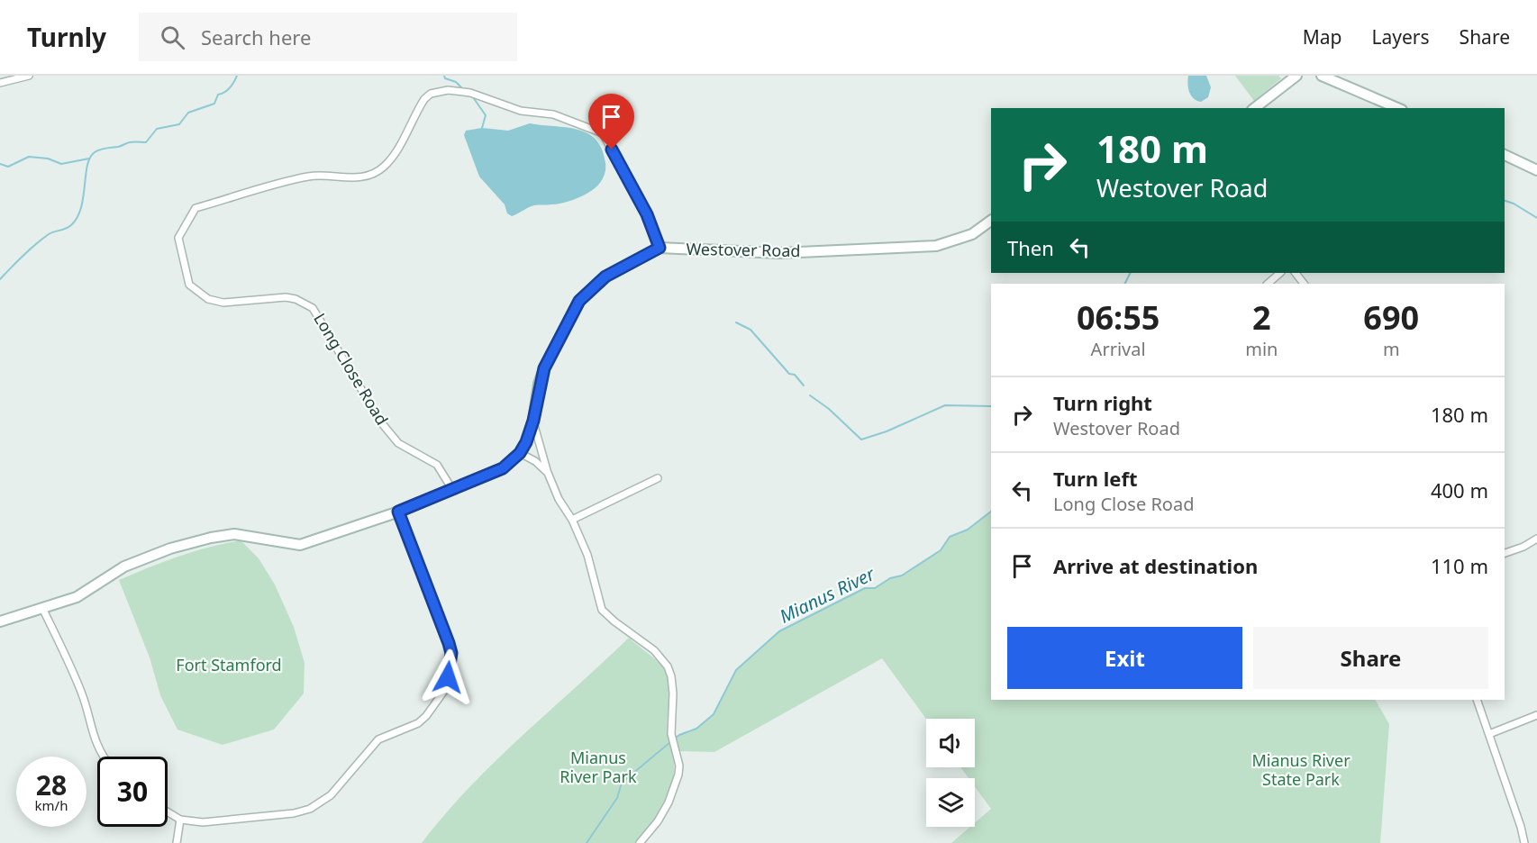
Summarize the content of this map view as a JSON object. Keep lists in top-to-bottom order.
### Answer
{
  "streets": {
    "street": ["Westover Road", "Long Close Road"]
  },
  "crossings": [
    ["Westover Road", "Long Close Road"]
  ],
  "water": ["Mianus River"],
  "parks": ["Fort Stamford", "Mianus River Park", "Mianus River State Park"],
  "page": {
    "header": "Turnly",
    "search": "Search here",
    "nav": ["Map", "Layers", "Share"],
    "turn": ["180 m", "Westover Road"],
    "then": "Then",
    "eta": [
      "06:55",
      "Arrival",
      "2",
      "min",
      "690",
      "m"
    ],
    "list": [
      {
        "name": "Turn right",
        "note": "Westover Road",
        "value": "180 m"
      },
      {
        "name": "Turn left",
        "note": "Long Close Road",
        "value": "400 m"
      },
      {
        "name": "Arrive at destination",
        "value": "110 m"
      }
    ],
    "buttons": ["Exit", "Share"],
    "speed": "28 km/h",
    "limit": "30"
  }
}
